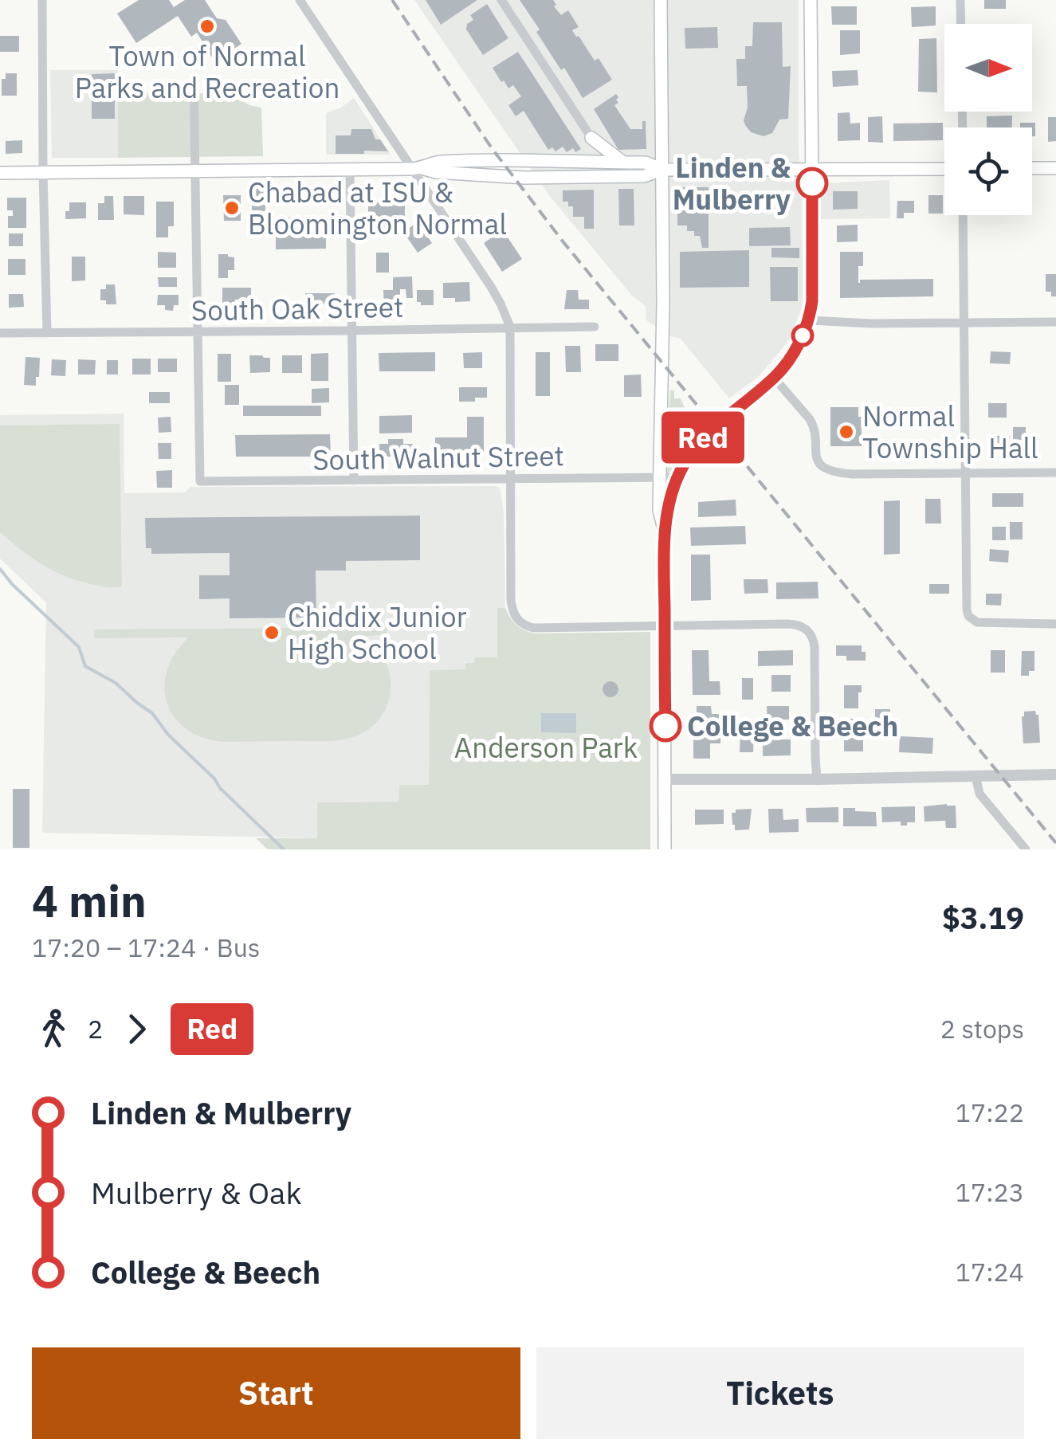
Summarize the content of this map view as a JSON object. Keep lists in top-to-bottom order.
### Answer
{
  "streets": {
    "street": ["South Oak Street", "South Walnut Street"]
  },
  "crossings": [
    ["South Oak Street", "South Walnut Street"]
  ],
  "parks": ["Anderson Park"],
  "places": [
    "Town of Normal Parks and Recreation",
    "Linden & Mulberry",
    "Chabad at ISU & Bloomington Normal",
    "Normal Township Hall",
    "Chiddix Junior High School",
    "College & Beech"
  ],
  "lines": ["bus line Red"],
  "north": "right",
  "page": {
    "on_map": "Red",
    "heading": ["4 min", "17:20 – 17:24 · Bus", "$3.19"],
    "legs": ["2", "Red", "2 stops"],
    "list": [
      {
        "name": "Linden & Mulberry",
        "value": "17:22"
      },
      {
        "name": "Mulberry & Oak",
        "value": "17:23"
      },
      {
        "name": "College & Beech",
        "value": "17:24"
      }
    ],
    "buttons": ["Start", "Tickets"]
  }
}
